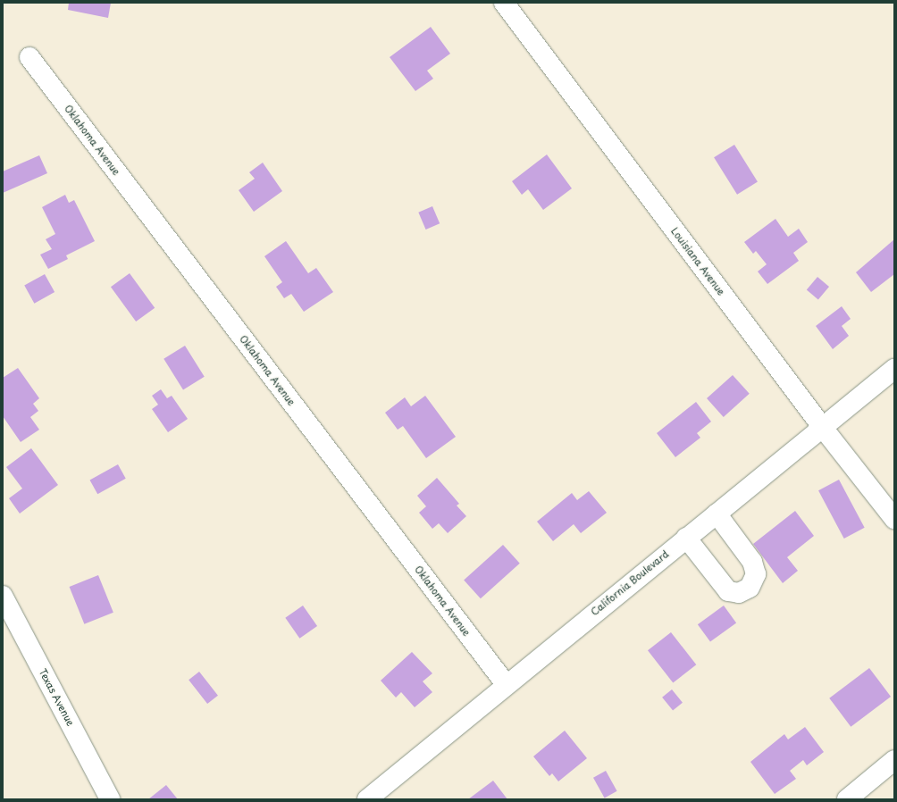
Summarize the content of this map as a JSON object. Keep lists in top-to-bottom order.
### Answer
{
  "streets": {
    "street": [
      "Oklahoma Avenue",
      "Louisiana Avenue",
      "California Boulevard",
      "Texas Avenue"
    ]
  },
  "crossings": [
    ["Oklahoma Avenue", "California Boulevard"],
    ["Louisiana Avenue", "California Boulevard"]
  ]
}
